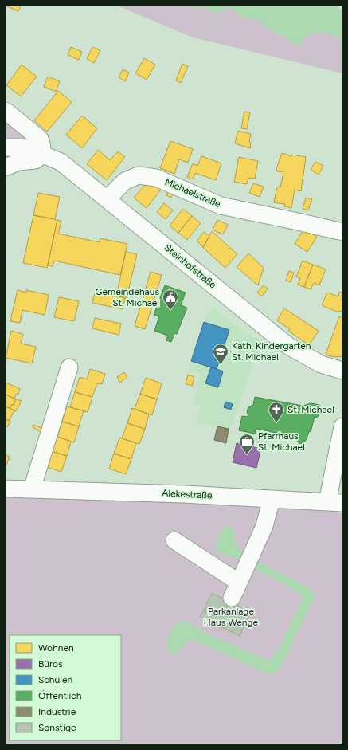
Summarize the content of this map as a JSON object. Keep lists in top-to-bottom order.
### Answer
{
  "streets": {
    "street": ["Michaelstraße", "Steinhofstraße", "Alekestraße"]
  },
  "crossings": [
    ["Michaelstraße", "Steinhofstraße"]
  ],
  "parks": ["Parkanlage Haus Wenge"],
  "places": {
    "public building": ["Gemeindehaus St. Michael"],
    "school or university": ["Kath. Kindergarten St. Michael"],
    "church": ["St. Michael"],
    "office": ["Pfarrhaus St. Michael"]
  },
  "legend": [
    "Wohnen",
    "Büros",
    "Schulen",
    "Öffentlich",
    "Industrie",
    "Sonstige"
  ]
}
